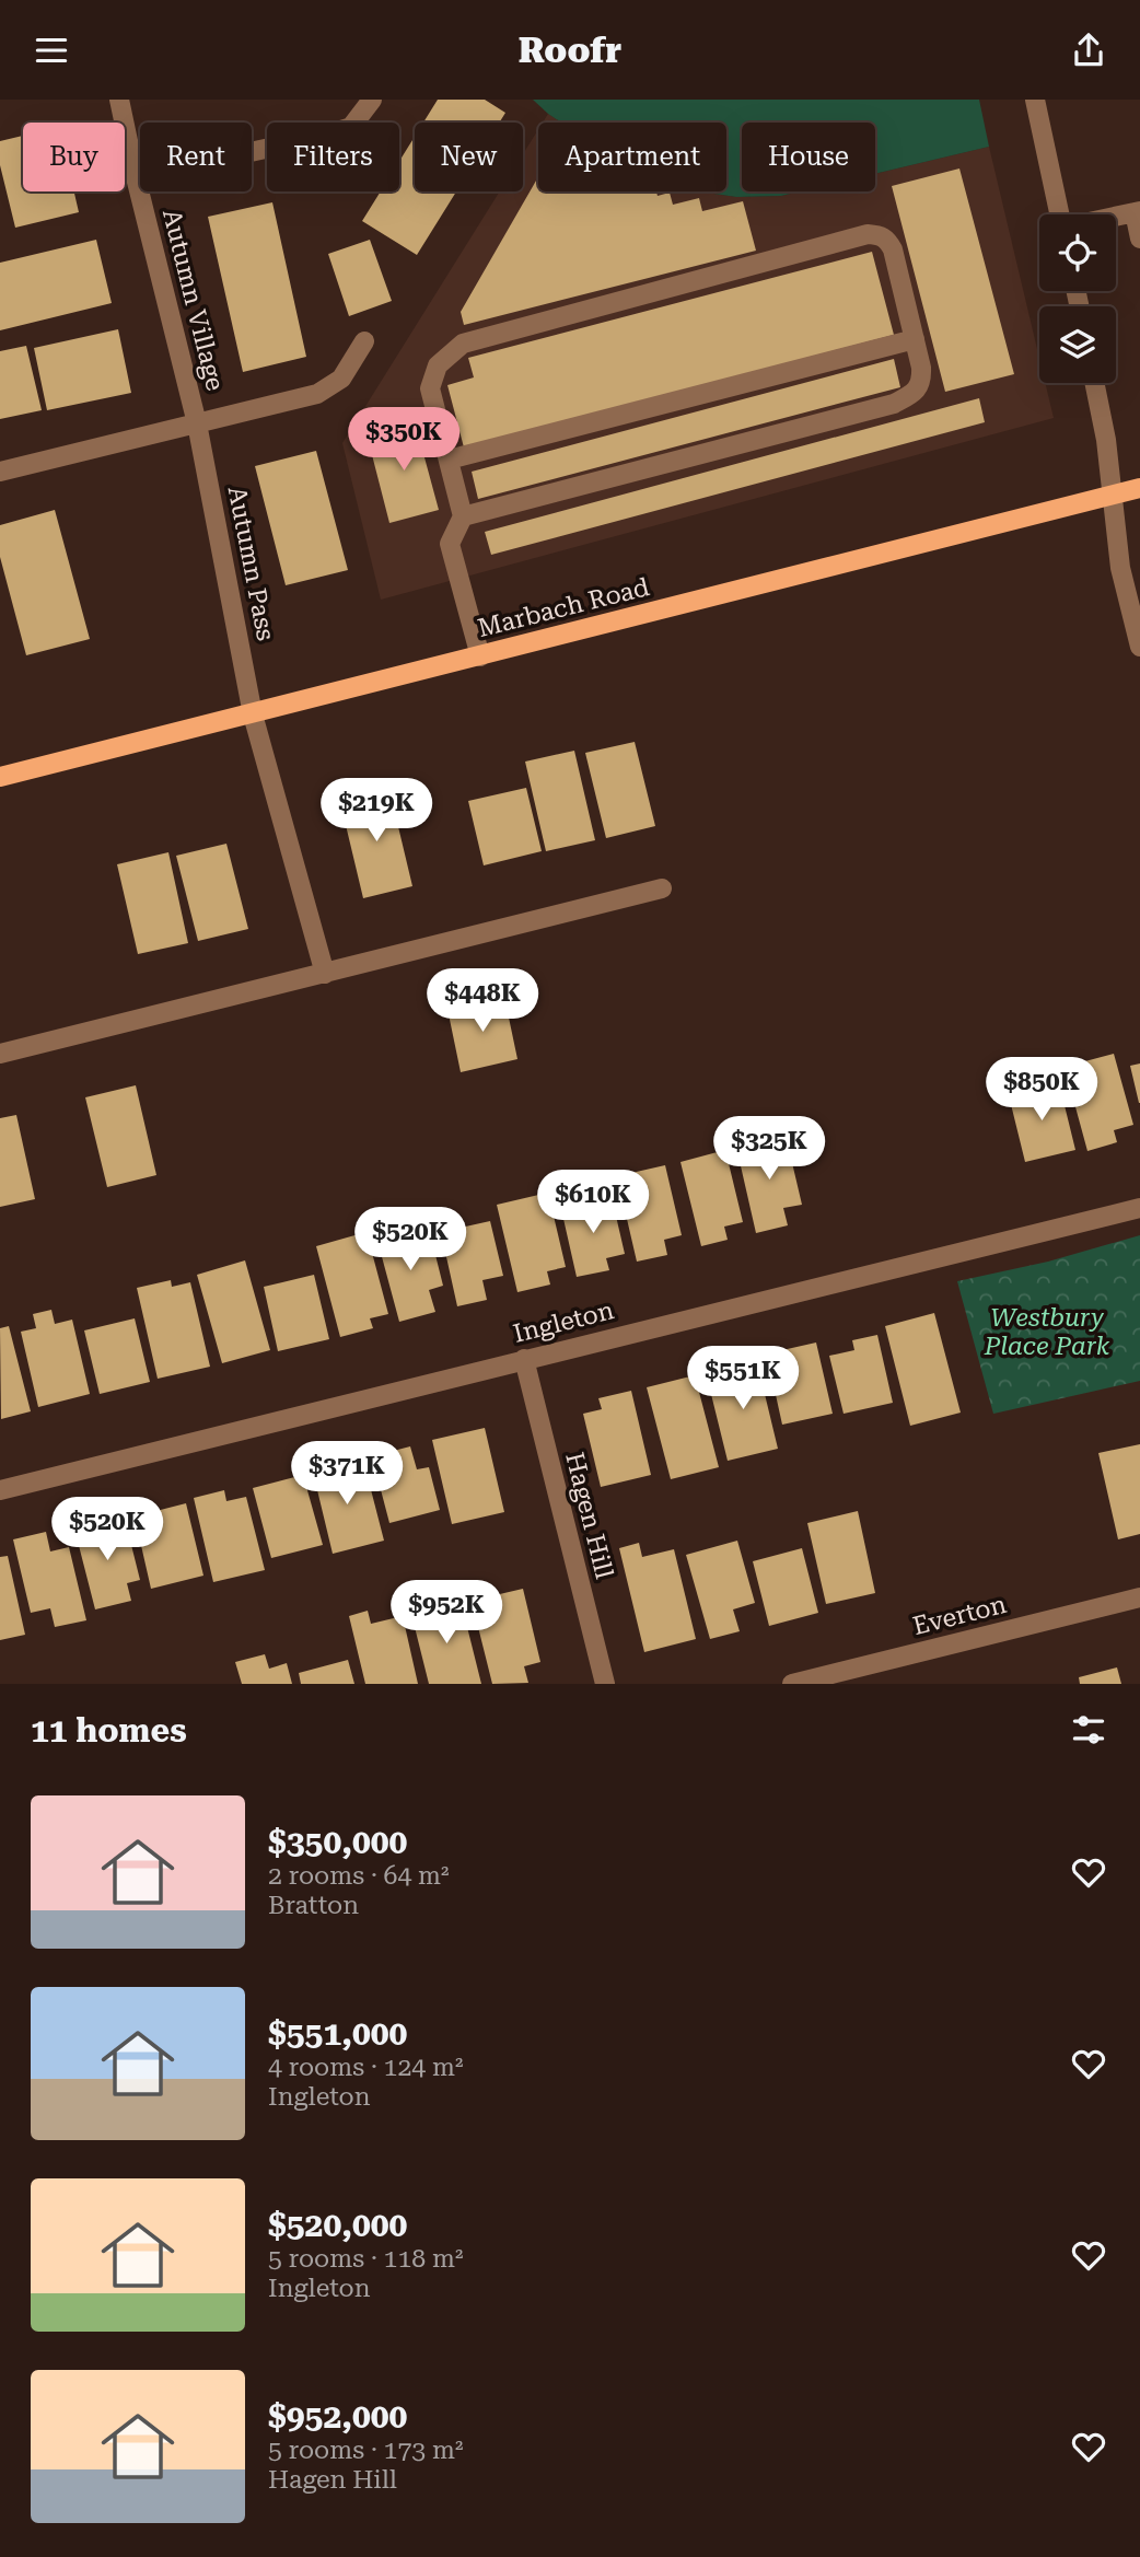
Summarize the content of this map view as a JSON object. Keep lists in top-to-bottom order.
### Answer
{
  "streets": {
    "main road": ["Marbach Road"],
    "street": [
      "Autumn Village",
      "Autumn Pass",
      "Ingleton",
      "Hagen Hill",
      "Everton"
    ]
  },
  "crossings": [
    ["Autumn Village", "Autumn Pass"],
    ["Autumn Pass", "Marbach Road"],
    ["Ingleton", "Hagen Hill"]
  ],
  "parks": ["Westbury Place Park"],
  "page": {
    "header": "Roofr",
    "chip": [
      "Buy",
      "Rent",
      "Filters",
      "New",
      "Apartment",
      "House"
    ],
    "price": [
      "$350K",
      "$219K",
      "$448K",
      "$850K",
      "$325K",
      "$610K",
      "$520K",
      "$551K",
      "$371K",
      "$520K",
      "$952K"
    ],
    "heading": "11 homes",
    "list": [
      {
        "name": "$350,000",
        "note": "2 rooms · 64 m² · Bratton"
      },
      {
        "name": "$551,000",
        "note": "4 rooms · 124 m² · Ingleton"
      },
      {
        "name": "$520,000",
        "note": "5 rooms · 118 m² · Ingleton"
      },
      {
        "name": "$952,000",
        "note": "5 rooms · 173 m² · Hagen Hill"
      }
    ]
  }
}
